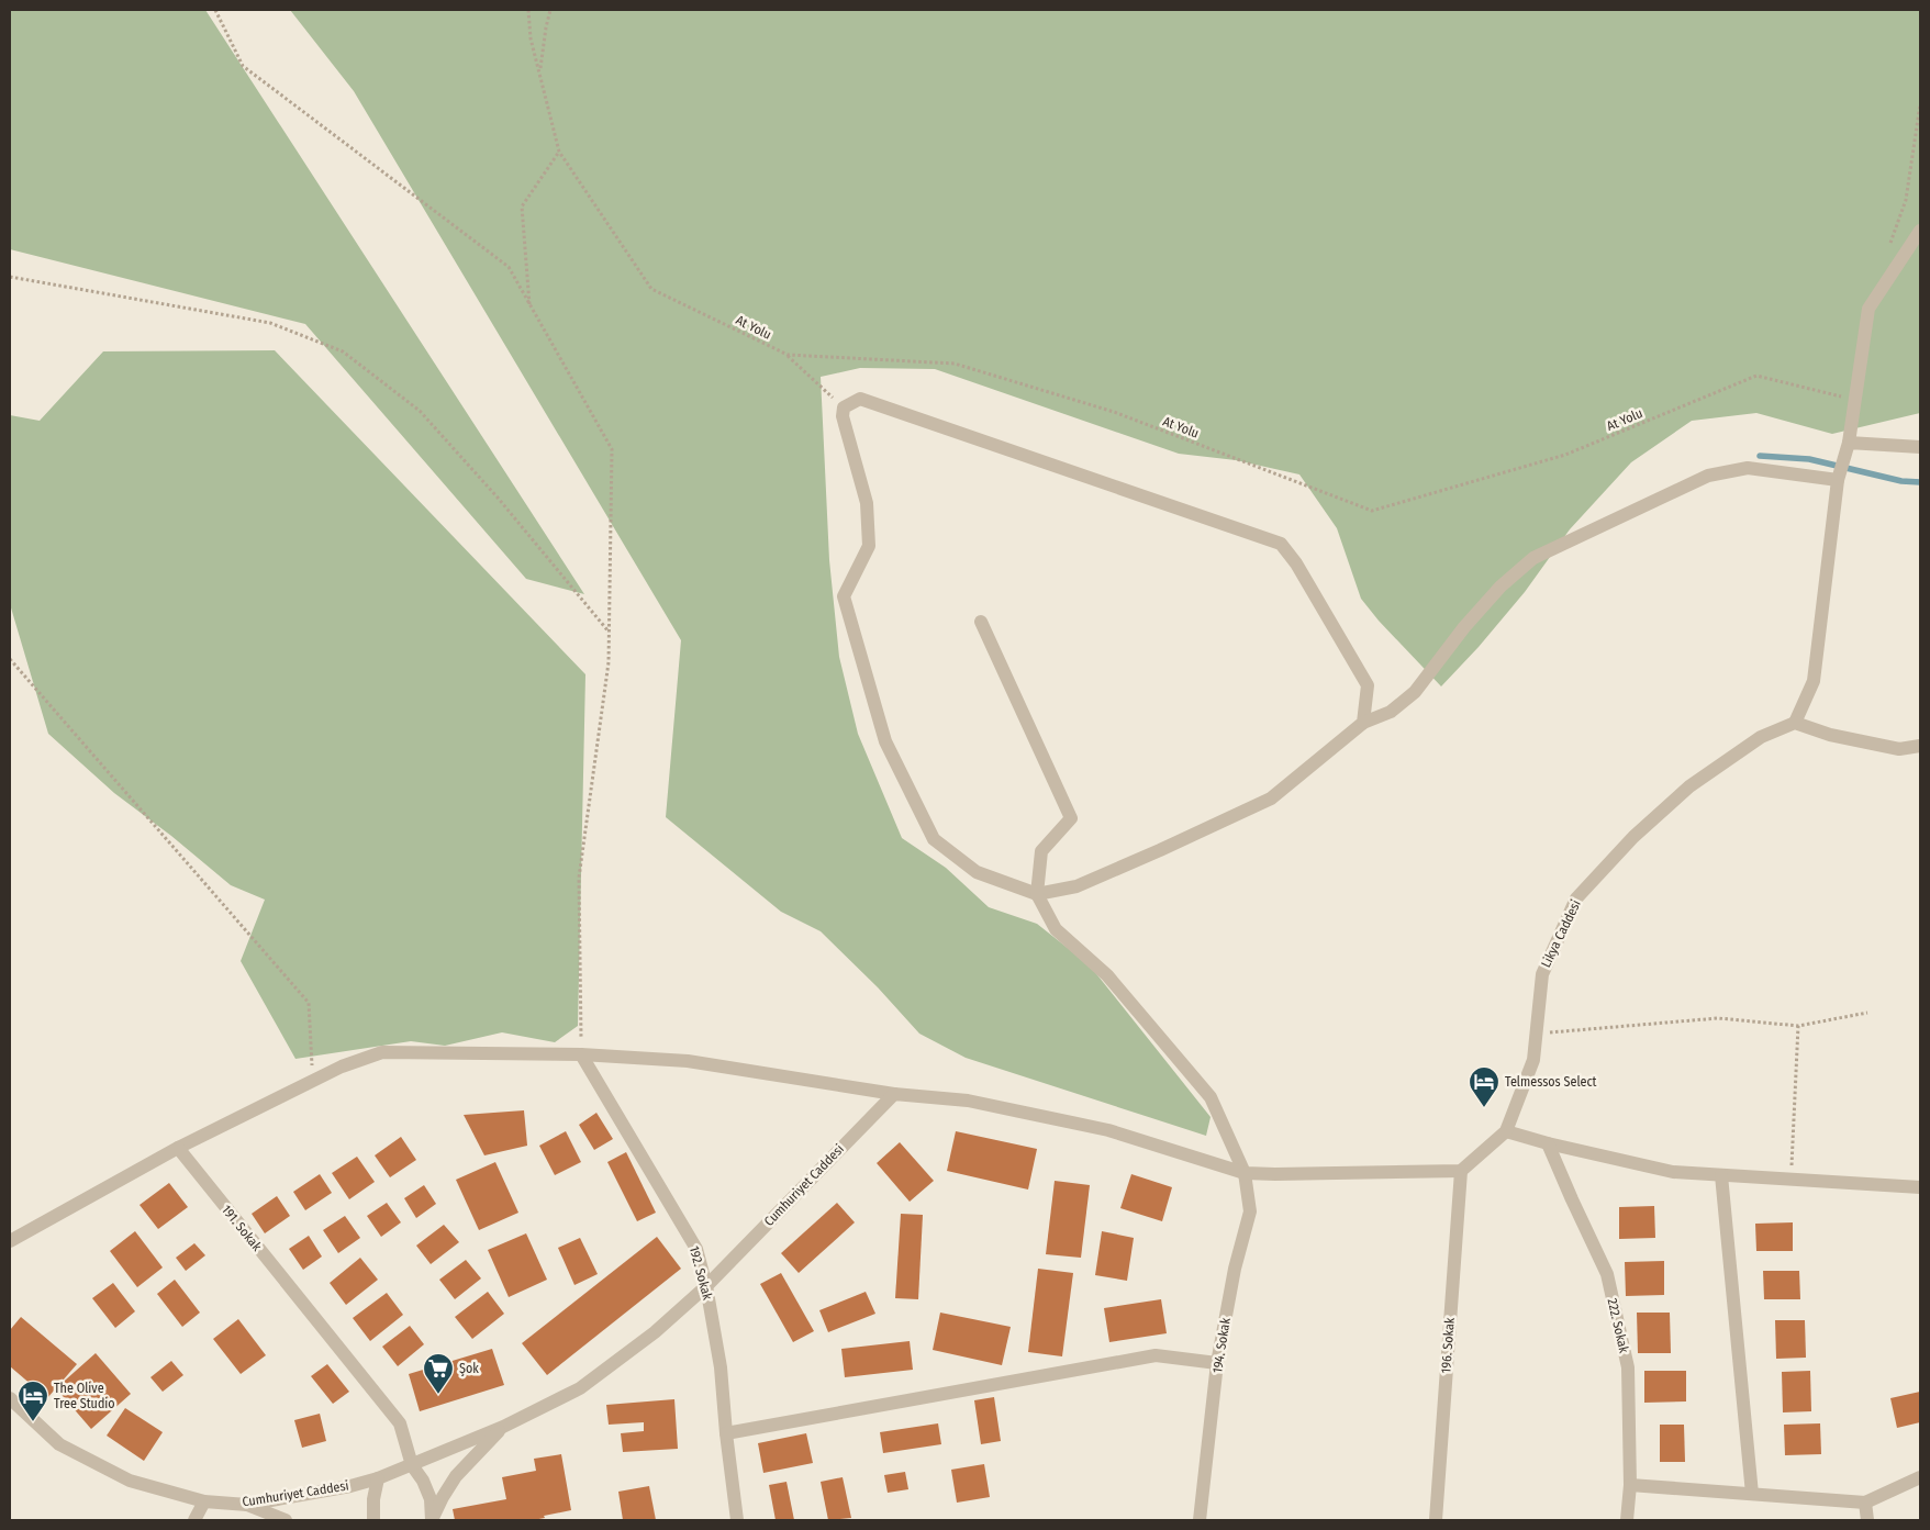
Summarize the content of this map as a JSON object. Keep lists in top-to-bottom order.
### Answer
{
  "streets": {
    "street": [
      "Likya Caddesi",
      "Cumhuriyet Caddesi",
      "191. Sokak",
      "192. Sokak",
      "222. Sokak",
      "194. Sokak",
      "196. Sokak"
    ],
    "path": ["At Yolu"]
  },
  "crossings": [
    ["Likya Caddesi", "196. Sokak"],
    ["Cumhuriyet Caddesi", "191. Sokak"],
    ["Cumhuriyet Caddesi", "192. Sokak"]
  ],
  "places": {
    "hotel": ["Telmessos Select", "The Olive Tree Studio"],
    "supermarket": ["Şok"]
  }
}
